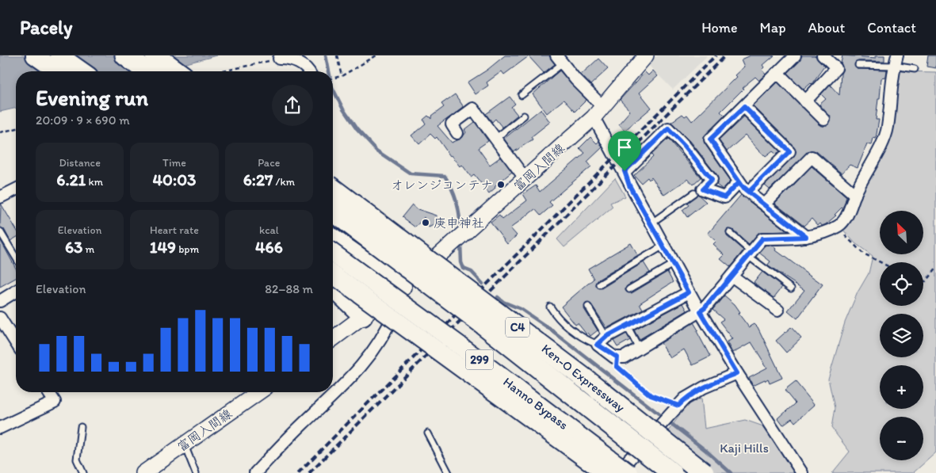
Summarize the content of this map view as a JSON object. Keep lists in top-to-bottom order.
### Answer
{
  "streets": {
    "highway": [
      "C4",
      "299",
      "Ken-O Expressway",
      "Hanno Bypass"
    ],
    "main road": ["富岡入間線"]
  },
  "parks": ["Kaji Hills"],
  "places": ["オレンジコンテナ", "庚申神社"],
  "north": "top left",
  "page": {
    "header": "Pacely",
    "nav": [
      "Home",
      "Map",
      "About",
      "Contact"
    ],
    "heading": ["Evening run", "20:09 · 9 × 690 m"],
    "stats": [
      ["Distance", "6.21 km"],
      ["Time", "40:03"],
      ["Pace", "6:27 /km"],
      ["Elevation", "63 m"],
      ["Heart rate", "149 bpm"],
      ["kcal", "466"]
    ],
    "map_buttons": ["+", "−"],
    "chart": ["Elevation", "82–88 m"]
  }
}
